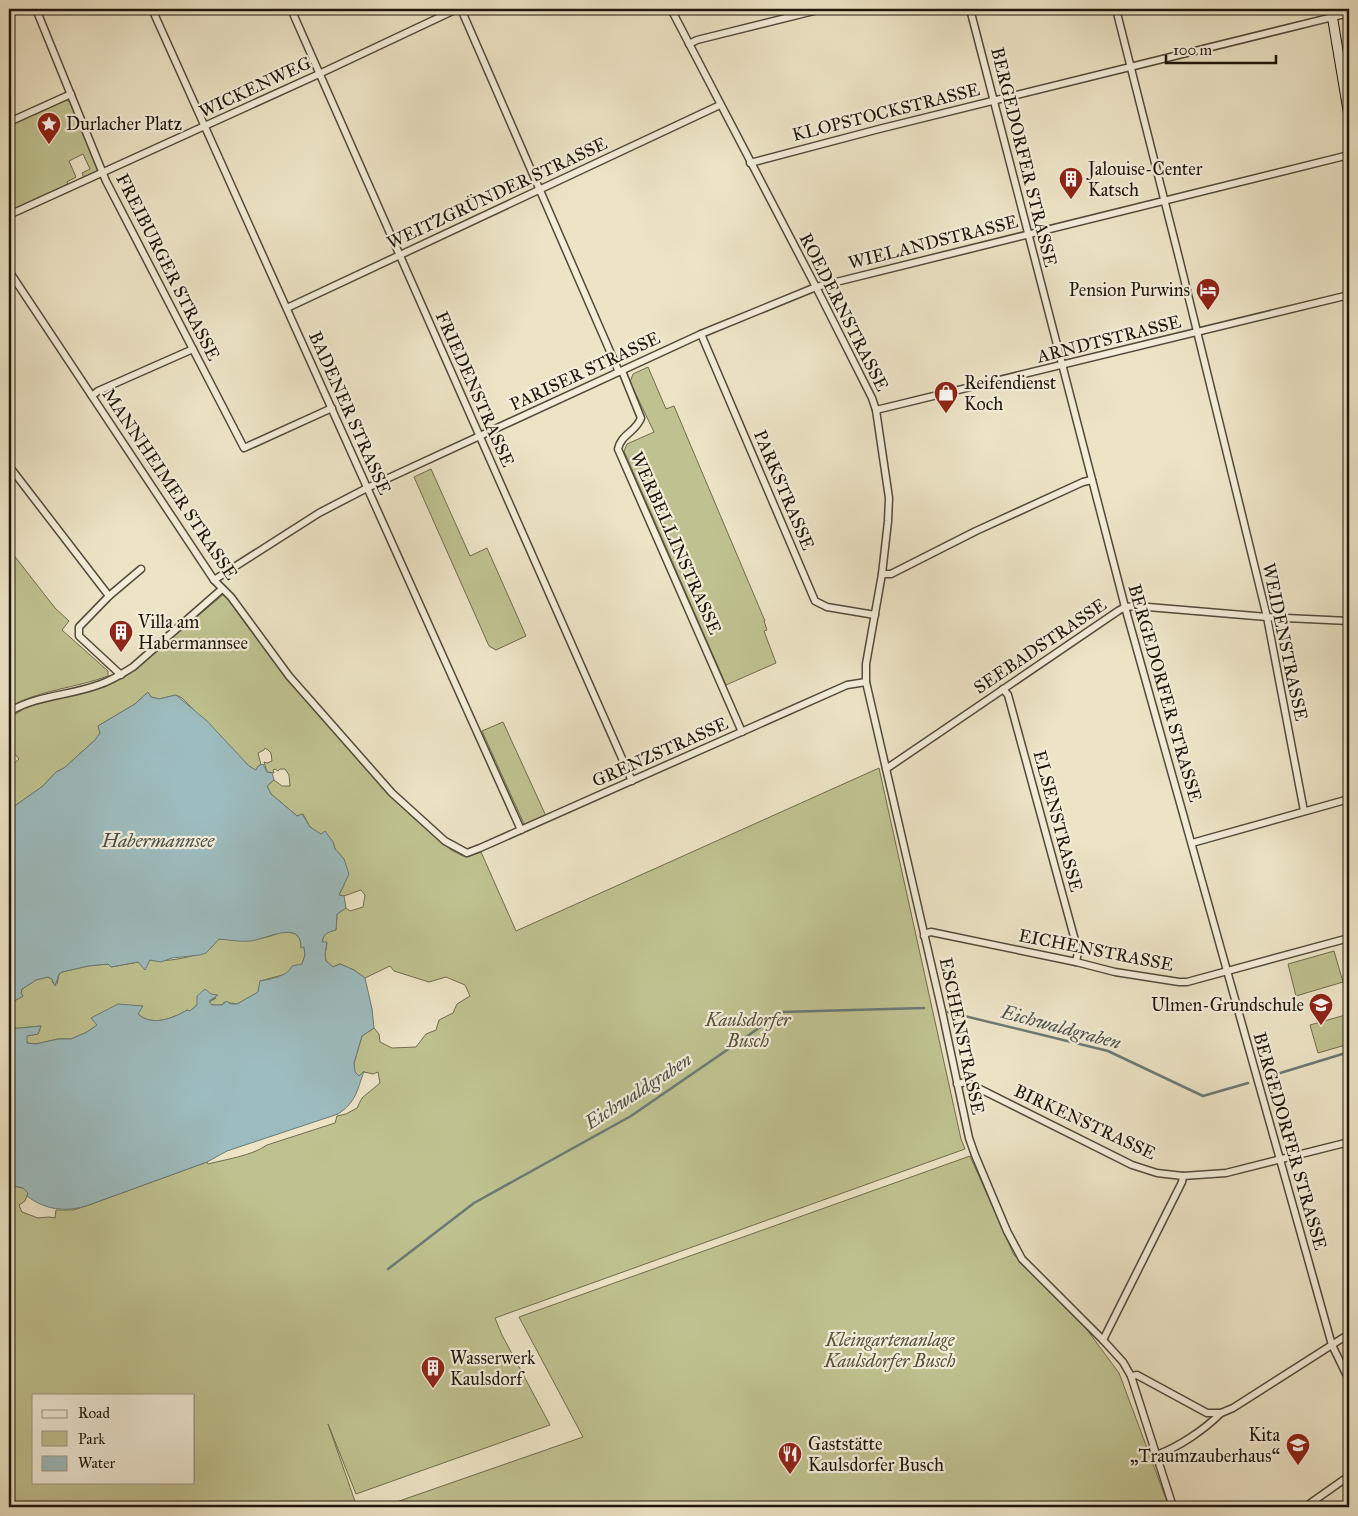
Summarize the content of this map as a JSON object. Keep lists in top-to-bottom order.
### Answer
{
  "streets": {
    "street": [
      "WICKENWEG",
      "KLOPSTOCKSTRASSE",
      "BERGEDORFER STRASSE",
      "WEITZGRÜNDER STRASSE",
      "WIELANDSTRASSE",
      "FREIBURGER STRASSE",
      "ROEDERNSTRASSE",
      "ARNDTSTRASSE",
      "PARISER STRASSE",
      "FRIEDENSTRASSE",
      "BADENER STRASSE",
      "MANNHEIMER STRASSE",
      "PARKSTRASSE",
      "WERBELLINSTRASSE",
      "WEIDENSTRASSE",
      "SEEBADSTRASSE",
      "GRENZSTRASSE",
      "ELSENSTRASSE",
      "EICHENSTRASSE",
      "ESCHENSTRASSE",
      "BIRKENSTRASSE"
    ]
  },
  "crossings": [
    ["WICKENWEG", "FREIBURGER STRASSE"],
    ["WICKENWEG", "FRIEDENSTRASSE"],
    ["WICKENWEG", "BADENER STRASSE"],
    ["WICKENWEG", "WERBELLINSTRASSE"],
    ["KLOPSTOCKSTRASSE", "BERGEDORFER STRASSE"],
    ["KLOPSTOCKSTRASSE", "ROEDERNSTRASSE"],
    ["KLOPSTOCKSTRASSE", "WEIDENSTRASSE"],
    ["BERGEDORFER STRASSE", "WIELANDSTRASSE"],
    ["BERGEDORFER STRASSE", "ARNDTSTRASSE"],
    ["BERGEDORFER STRASSE", "SEEBADSTRASSE"],
    ["BERGEDORFER STRASSE", "EICHENSTRASSE"],
    ["BERGEDORFER STRASSE", "BIRKENSTRASSE"],
    ["WEITZGRÜNDER STRASSE", "ROEDERNSTRASSE"],
    ["WEITZGRÜNDER STRASSE", "FRIEDENSTRASSE"],
    ["WEITZGRÜNDER STRASSE", "BADENER STRASSE"],
    ["WEITZGRÜNDER STRASSE", "WERBELLINSTRASSE"],
    ["WIELANDSTRASSE", "ROEDERNSTRASSE"],
    ["WIELANDSTRASSE", "PARISER STRASSE"],
    ["WIELANDSTRASSE", "WEIDENSTRASSE"],
    ["FREIBURGER STRASSE", "BADENER STRASSE"],
    ["ROEDERNSTRASSE", "ARNDTSTRASSE"],
    ["ROEDERNSTRASSE", "PARISER STRASSE"],
    ["ROEDERNSTRASSE", "PARKSTRASSE"],
    ["ROEDERNSTRASSE", "ESCHENSTRASSE"],
    ["ARNDTSTRASSE", "WEIDENSTRASSE"],
    ["PARISER STRASSE", "FRIEDENSTRASSE"],
    ["PARISER STRASSE", "BADENER STRASSE"],
    ["PARISER STRASSE", "MANNHEIMER STRASSE"],
    ["PARISER STRASSE", "PARKSTRASSE"],
    ["PARISER STRASSE", "WERBELLINSTRASSE"],
    ["FRIEDENSTRASSE", "GRENZSTRASSE"],
    ["BADENER STRASSE", "GRENZSTRASSE"],
    ["MANNHEIMER STRASSE", "GRENZSTRASSE"],
    ["WERBELLINSTRASSE", "GRENZSTRASSE"],
    ["WEIDENSTRASSE", "SEEBADSTRASSE"],
    ["SEEBADSTRASSE", "ELSENSTRASSE"],
    ["SEEBADSTRASSE", "ESCHENSTRASSE"],
    ["GRENZSTRASSE", "ESCHENSTRASSE"],
    ["ELSENSTRASSE", "EICHENSTRASSE"],
    ["EICHENSTRASSE", "ESCHENSTRASSE"],
    ["ESCHENSTRASSE", "BIRKENSTRASSE"]
  ],
  "water": ["Habermannsee", "Eichwaldgraben"],
  "parks": ["Kaulsdorfer Busch", "Kleingartenanlage Kaulsdorfer Busch"],
  "places": {
    "place": ["Durlacher Platz"],
    "building": ["Jalouise-Center Katsch", "Villa am Habermannsee", "Wasserwerk Kaulsdorf"],
    "hotel": ["Pension Purwins"],
    "shop": ["Reifendienst Koch"],
    "school or university": ["Ulmen-Grundschule", "Kita „Traumzauberhaus“"],
    "restaurant": ["Gaststätte Kaulsdorfer Busch"]
  },
  "legend": ["Road", "Park", "Water"],
  "scale_bar": "100 m"
}
